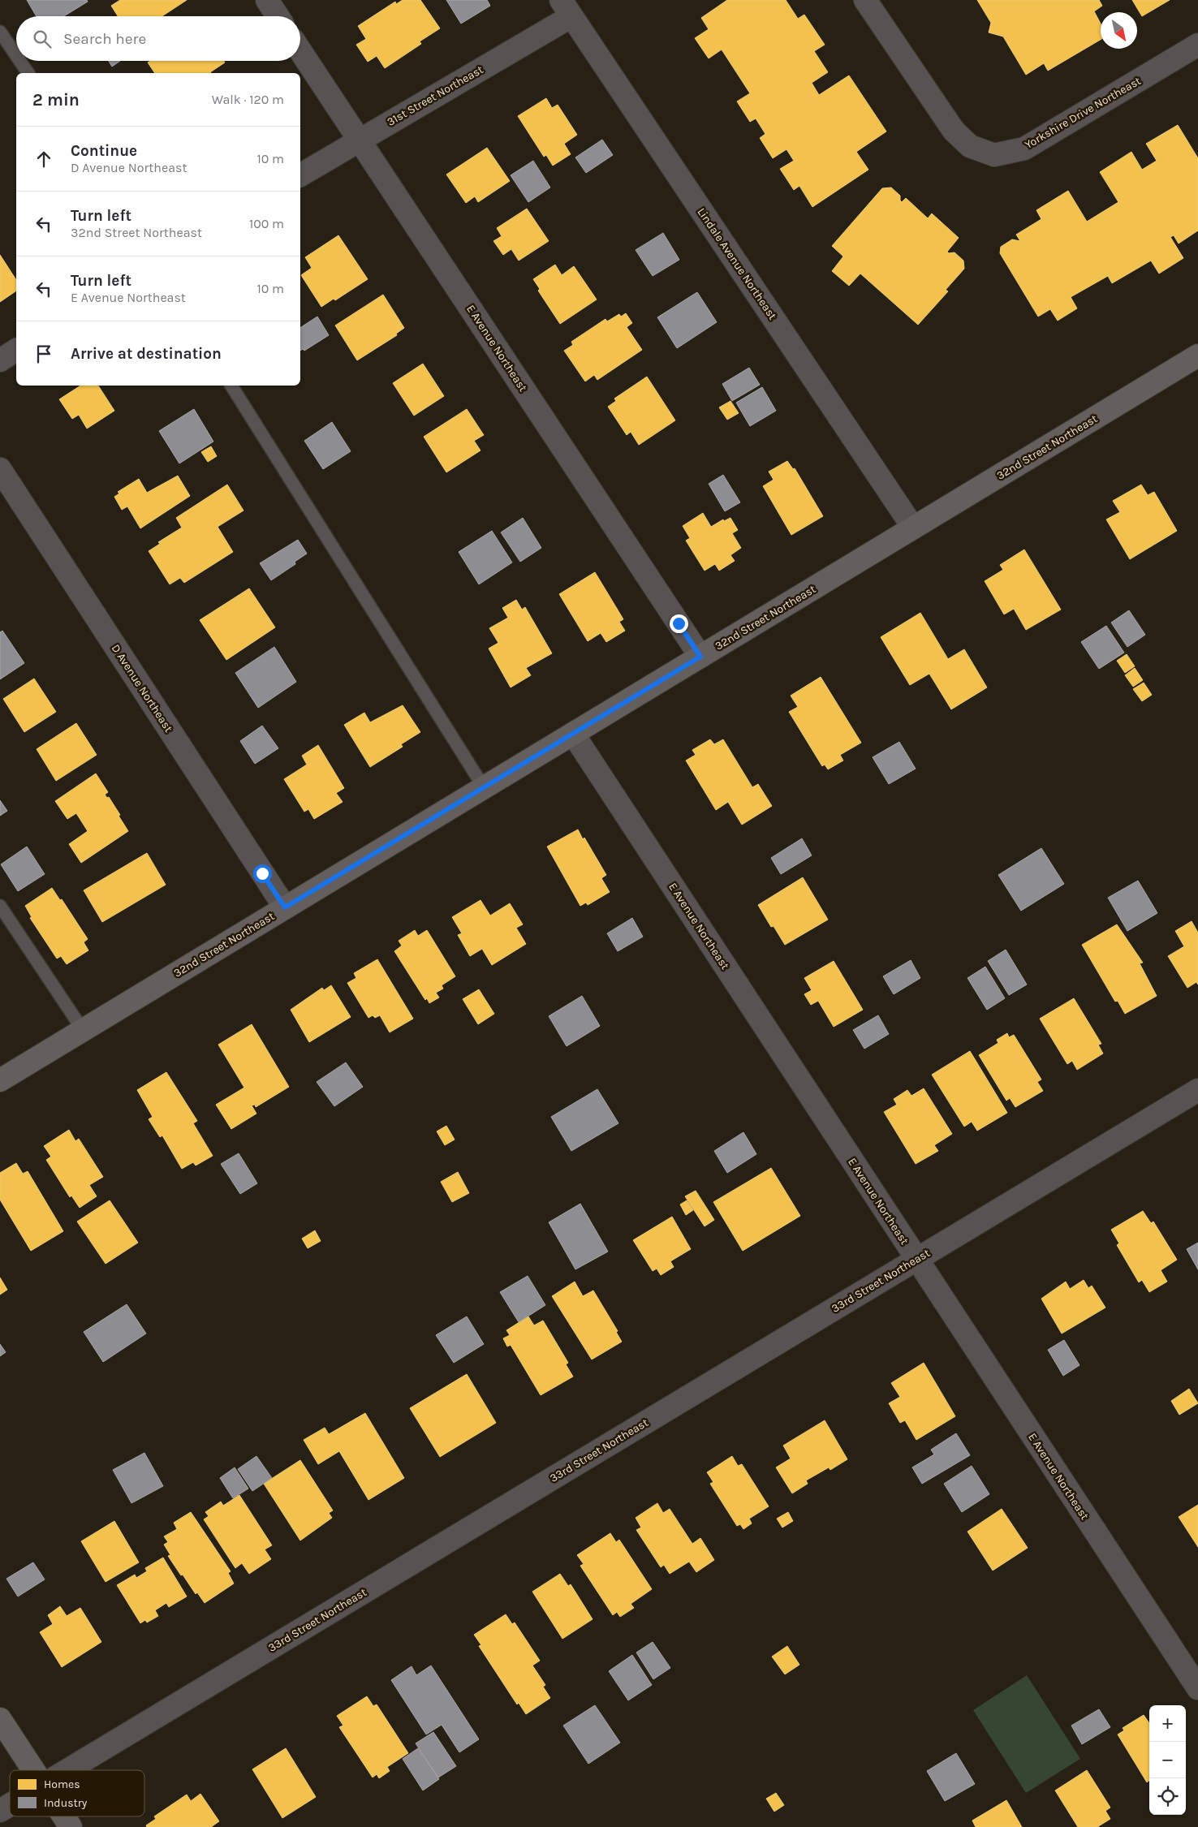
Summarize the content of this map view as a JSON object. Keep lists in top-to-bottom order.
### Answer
{
  "streets": {
    "main road": ["32nd Street Northeast"],
    "street": [
      "31st Street Northeast",
      "Yorkshire Drive Northeast",
      "Lindale Avenue Northeast",
      "E Avenue Northeast",
      "D Avenue Northeast",
      "33rd Street Northeast"
    ]
  },
  "crossings": [
    ["31st Street Northeast", "Lindale Avenue Northeast"],
    ["31st Street Northeast", "E Avenue Northeast"],
    ["Lindale Avenue Northeast", "32nd Street Northeast"],
    ["E Avenue Northeast", "32nd Street Northeast"],
    ["E Avenue Northeast", "33rd Street Northeast"],
    ["32nd Street Northeast", "D Avenue Northeast"]
  ],
  "legend": ["Homes", "Industry"],
  "north": "bottom right",
  "page": {
    "search": "Search here",
    "heading": ["2 min", "Walk · 120 m"],
    "list": [
      ["Continue", "D Avenue Northeast", "10 m"],
      ["Turn left", "32nd Street Northeast", "100 m"],
      ["Turn left", "E Avenue Northeast", "10 m"],
      "Arrive at destination"
    ],
    "map_buttons": ["+", "−"]
  }
}
